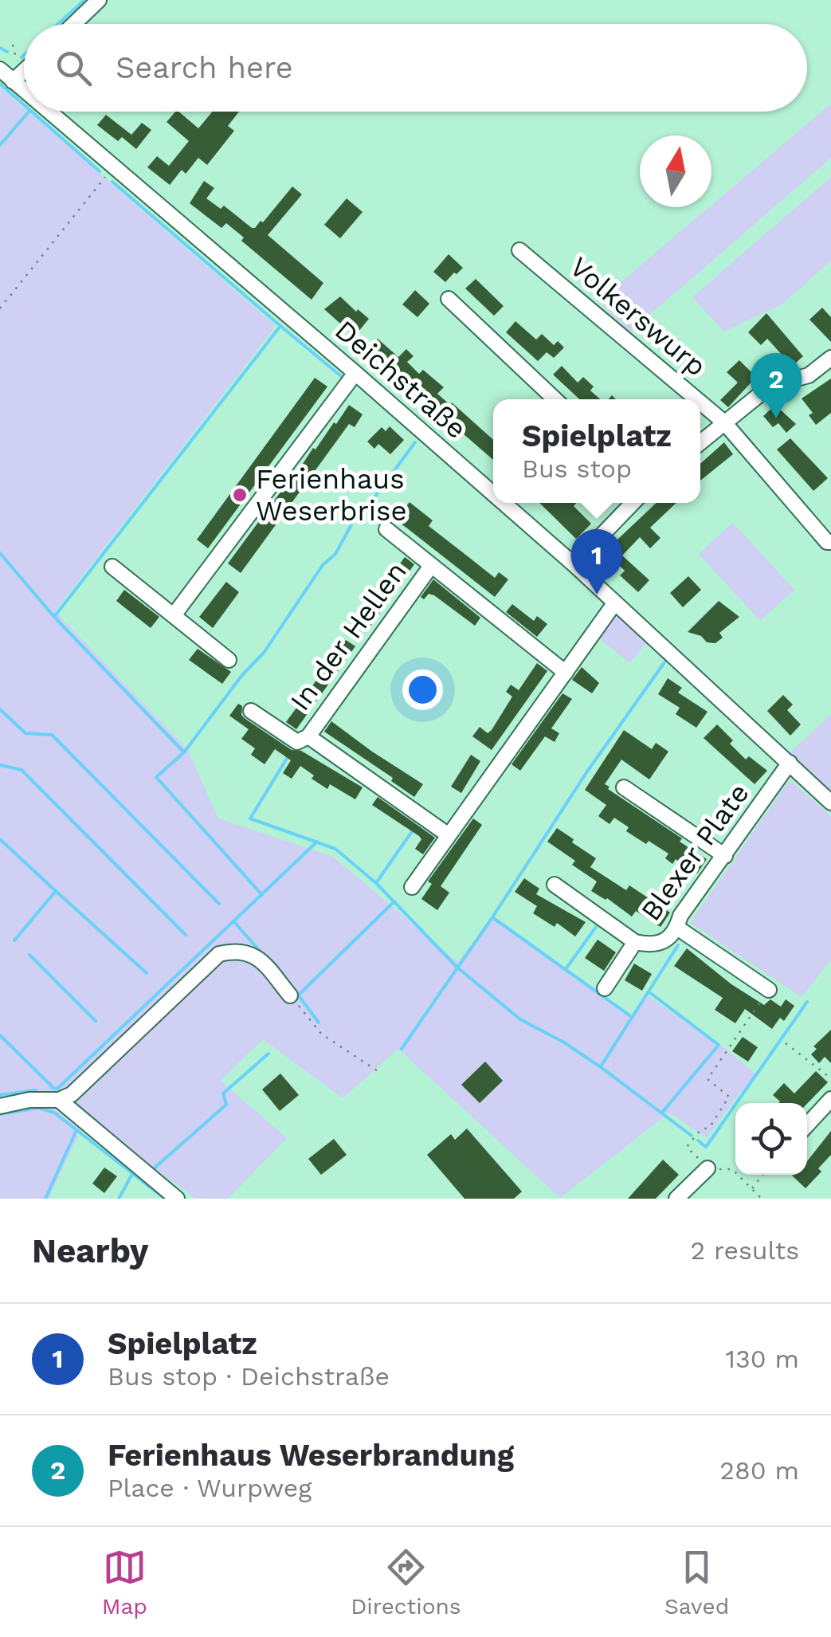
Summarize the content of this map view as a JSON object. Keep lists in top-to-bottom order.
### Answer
{
  "streets": {
    "street": [
      "Volkerswurp",
      "Deichstraße",
      "In der Hellen",
      "Blexer Plate"
    ]
  },
  "crossings": [
    ["Deichstraße", "Blexer Plate"]
  ],
  "places": ["Ferienhaus Weserbrise"],
  "north": "top",
  "page": {
    "search": "Search here",
    "pins": ["2", "1"],
    "popup": ["Spielplatz", "Bus stop"],
    "heading": ["Nearby", "2 results"],
    "list": [
      {
        "mark": "1",
        "name": "Spielplatz",
        "note": "Bus stop · Deichstraße",
        "value": "130 m"
      },
      {
        "mark": "2",
        "name": "Ferienhaus Weserbrandung",
        "note": "Place · Wurpweg",
        "value": "280 m"
      }
    ],
    "nav": ["Map", "Directions", "Saved"]
  }
}
